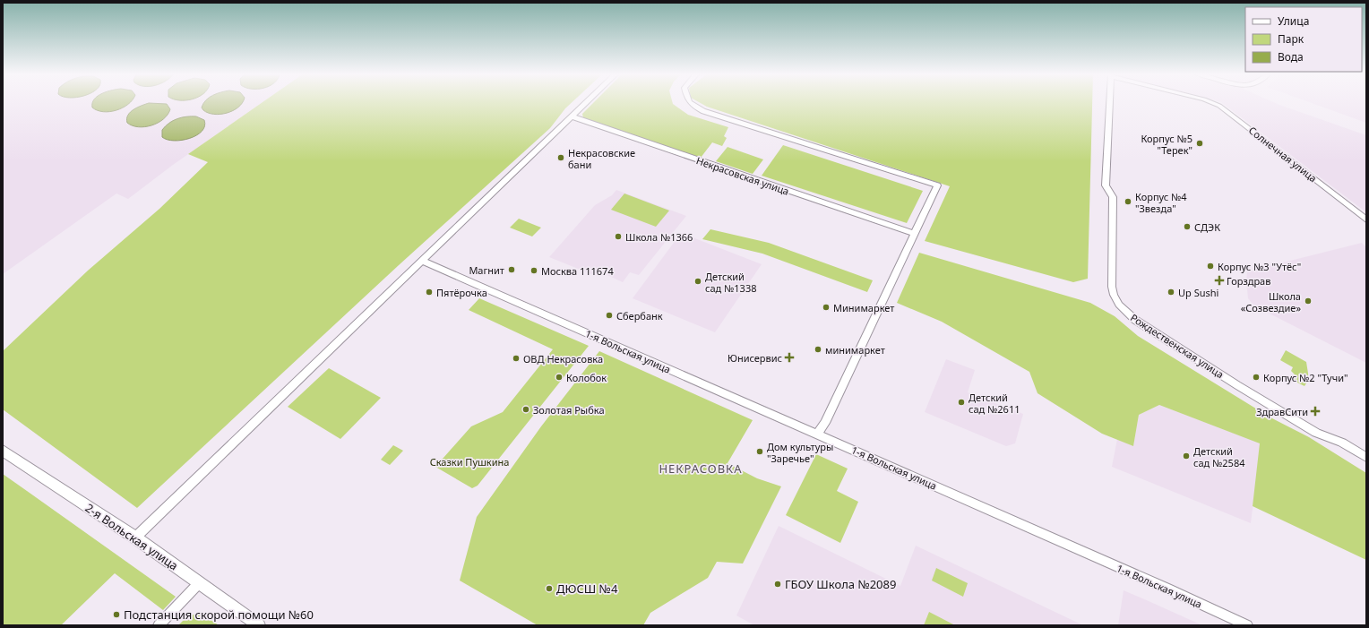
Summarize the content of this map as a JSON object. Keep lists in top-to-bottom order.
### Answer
{
  "streets": {
    "main road": ["2-я Вольская улица"],
    "street": [
      "Солнечная улица",
      "Некрасовская улица",
      "Рождественская улица",
      "1-я Вольская улица"
    ]
  },
  "districts": ["НЕКРАСОВКА"],
  "parks": ["Сказки Пушкина"],
  "places": {
    "other": [
      "Корпус №5 \"Терек\"",
      "Некрасовские бани",
      "Корпус №4 \"Звезда\"",
      "СДЭК",
      "Школа №1366",
      "Корпус №3 \"Утёс\"",
      "Магнит",
      "Москва 111674",
      "Детский сад №1338",
      "Пятёрочка",
      "Up Sushi",
      "Школа «Созвездие»",
      "Минимаркет",
      "Сбербанк",
      "минимаркет",
      "ОВД Некрасовка",
      "Колобок",
      "Корпус №2 \"Тучи\"",
      "Детский сад №2611",
      "Золотая Рыбка",
      "Дом культуры \"Заречье\"",
      "Детский сад №2584",
      "ГБОУ Школа №2089",
      "ДЮСШ №4",
      "Подстанция скорой помощи №60"
    ],
    "health": ["Горздрав", "Юнисервис", "ЗдравСити"]
  },
  "legend": ["Улица", "Парк", "Вода"]
}
